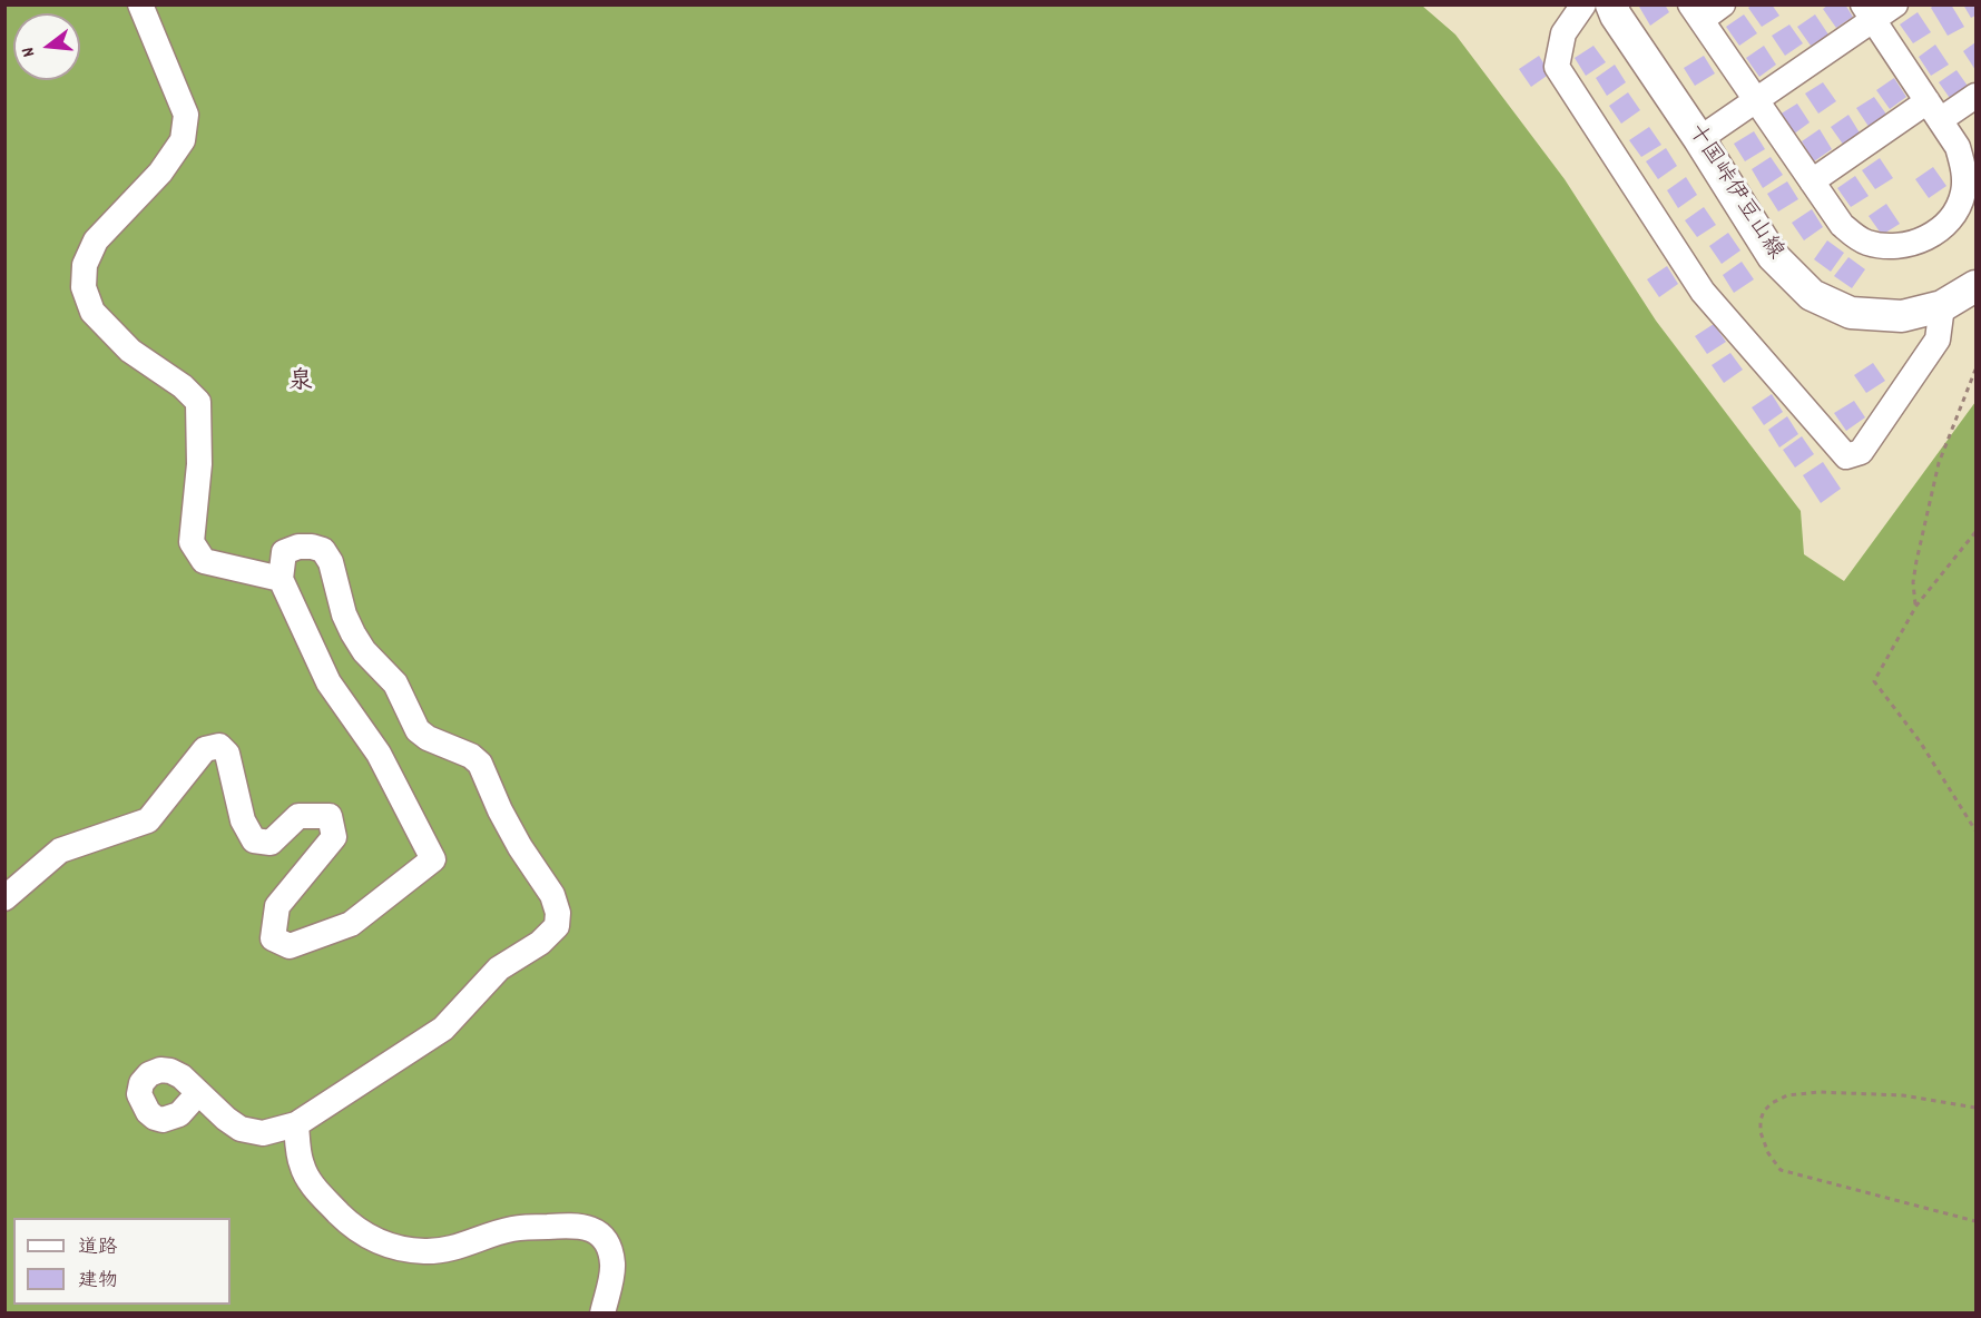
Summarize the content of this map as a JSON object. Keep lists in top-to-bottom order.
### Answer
{
  "streets": {
    "main road": ["十国峠伊豆山線"]
  },
  "districts": ["泉"],
  "legend": ["道路", "建物"],
  "north": "left"
}
